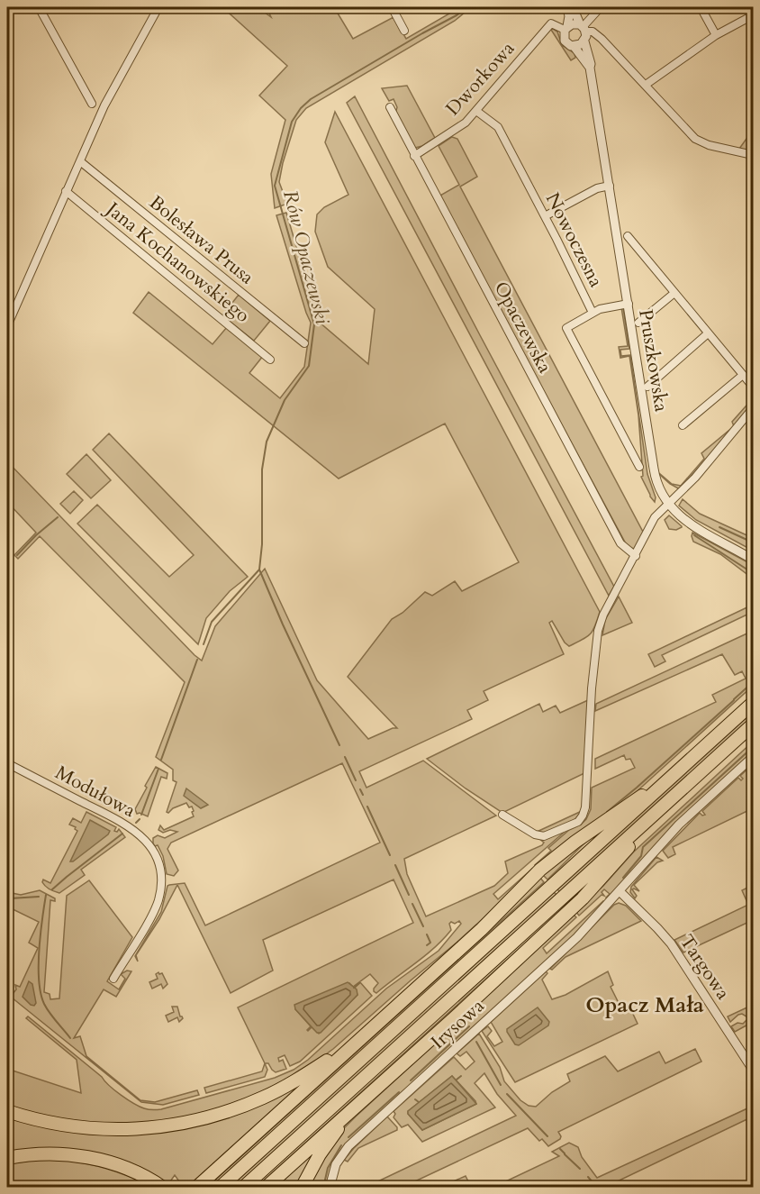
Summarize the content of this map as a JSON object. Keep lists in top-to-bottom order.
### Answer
{
  "streets": {
    "street": [
      "Dworkowa",
      "Bolesława Prusa",
      "Nowoczesna",
      "Jana Kochanowskiego",
      "Opaczewska",
      "Pruszkowska",
      "Modułowa",
      "Targowa",
      "Irysowa"
    ]
  },
  "crossings": [
    ["Dworkowa", "Nowoczesna"],
    ["Dworkowa", "Opaczewska"],
    ["Dworkowa", "Pruszkowska"],
    ["Targowa", "Irysowa"]
  ],
  "districts": ["Opacz Mała"],
  "water": ["Rów Opaczewski"]
}
